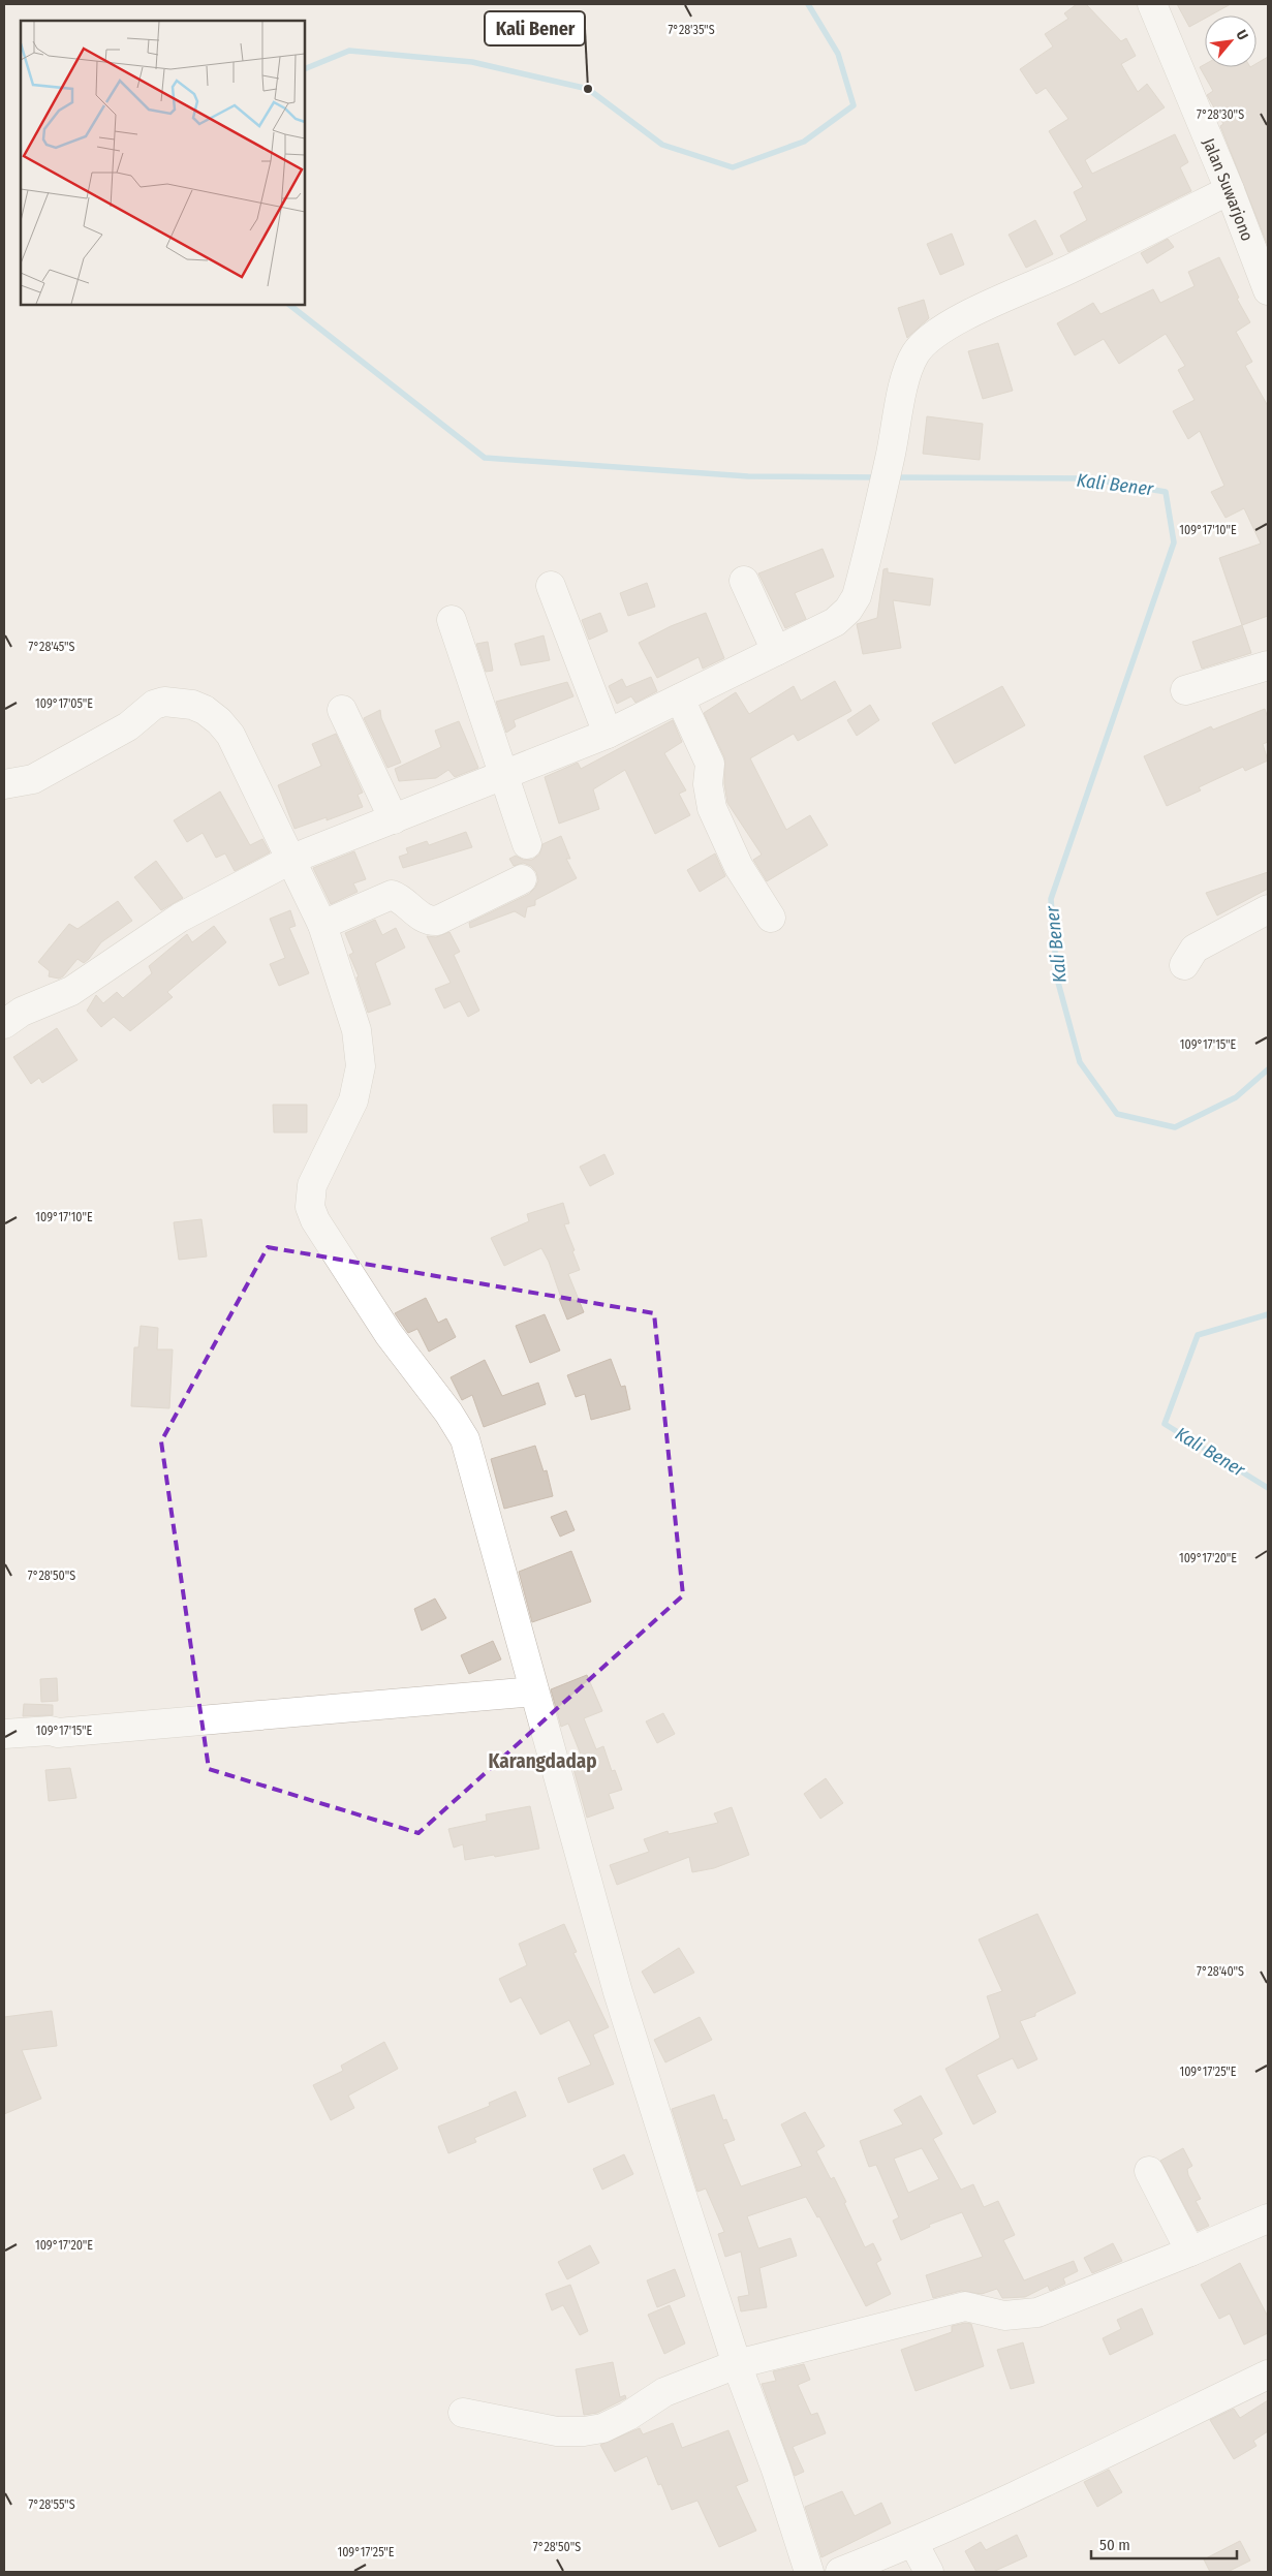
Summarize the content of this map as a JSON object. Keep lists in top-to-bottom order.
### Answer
{
  "streets": {
    "street": ["Jalan Suwarjono"]
  },
  "districts": ["Karangdadap"],
  "water": ["Kali Bener"],
  "places": ["Kali Bener"],
  "scale_bar": "50 m",
  "north": "top right",
  "coordinates": [
    "7°28'35\"S",
    "7°28'30\"S",
    "109°17'10\"E",
    "7°28'45\"S",
    "109°17'05\"E",
    "109°17'15\"E",
    "109°17'20\"E",
    "7°28'50\"S",
    "7°28'40\"S",
    "109°17'25\"E",
    "7°28'55\"S"
  ]
}
